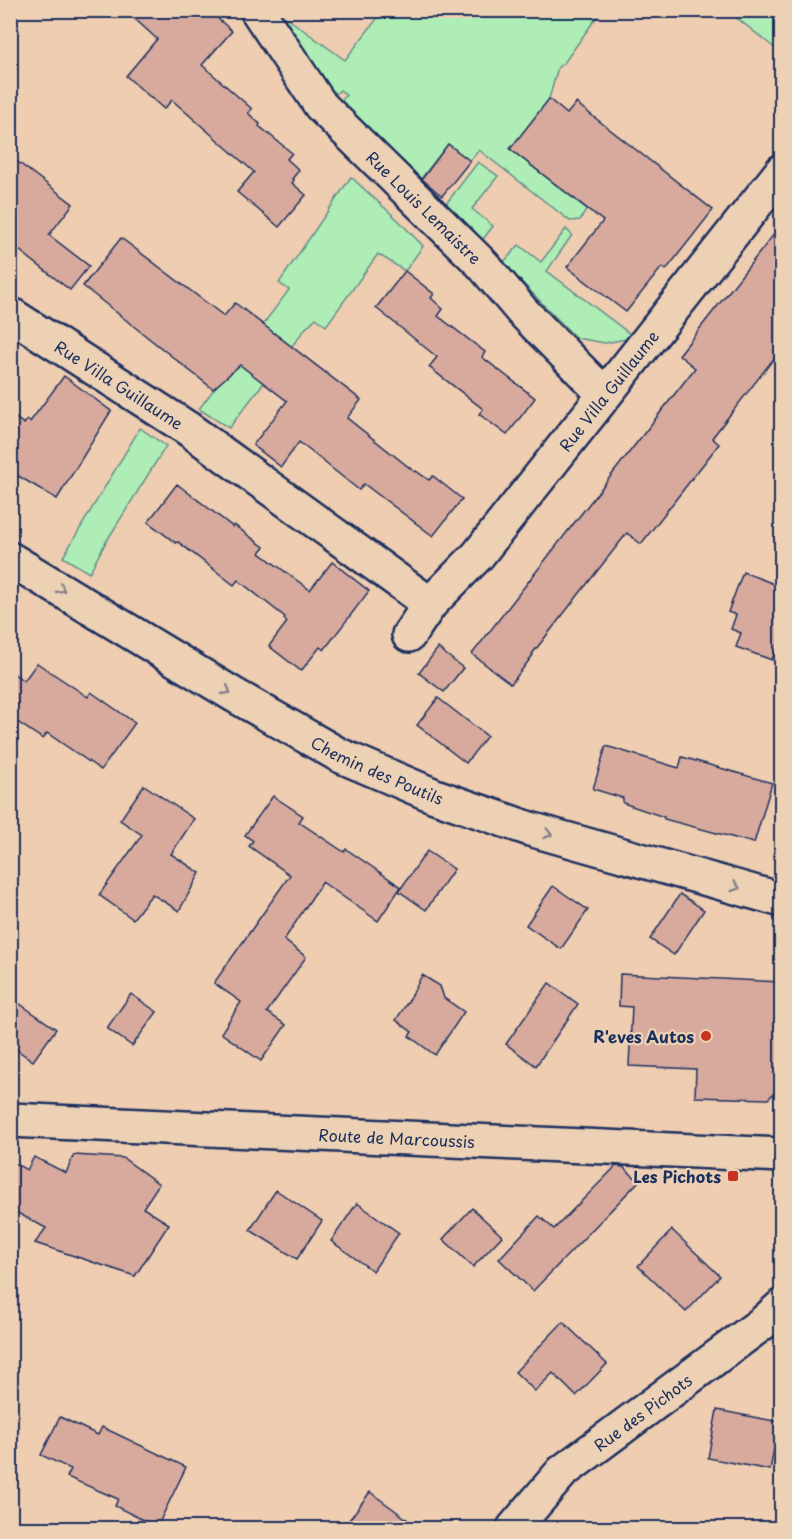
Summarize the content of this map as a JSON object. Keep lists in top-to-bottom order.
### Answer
{
  "streets": {
    "street": [
      "Rue Louis Lemaistre",
      "Rue Villa Guillaume",
      "Chemin des Poutils",
      "Route de Marcoussis",
      "Rue des Pichots"
    ]
  },
  "crossings": [
    ["Rue Louis Lemaistre", "Rue Villa Guillaume"]
  ],
  "one_way": ["Chemin des Poutils"],
  "places": {
    "other": ["R'eves Autos"],
    "transit": ["Les Pichots"]
  }
}
